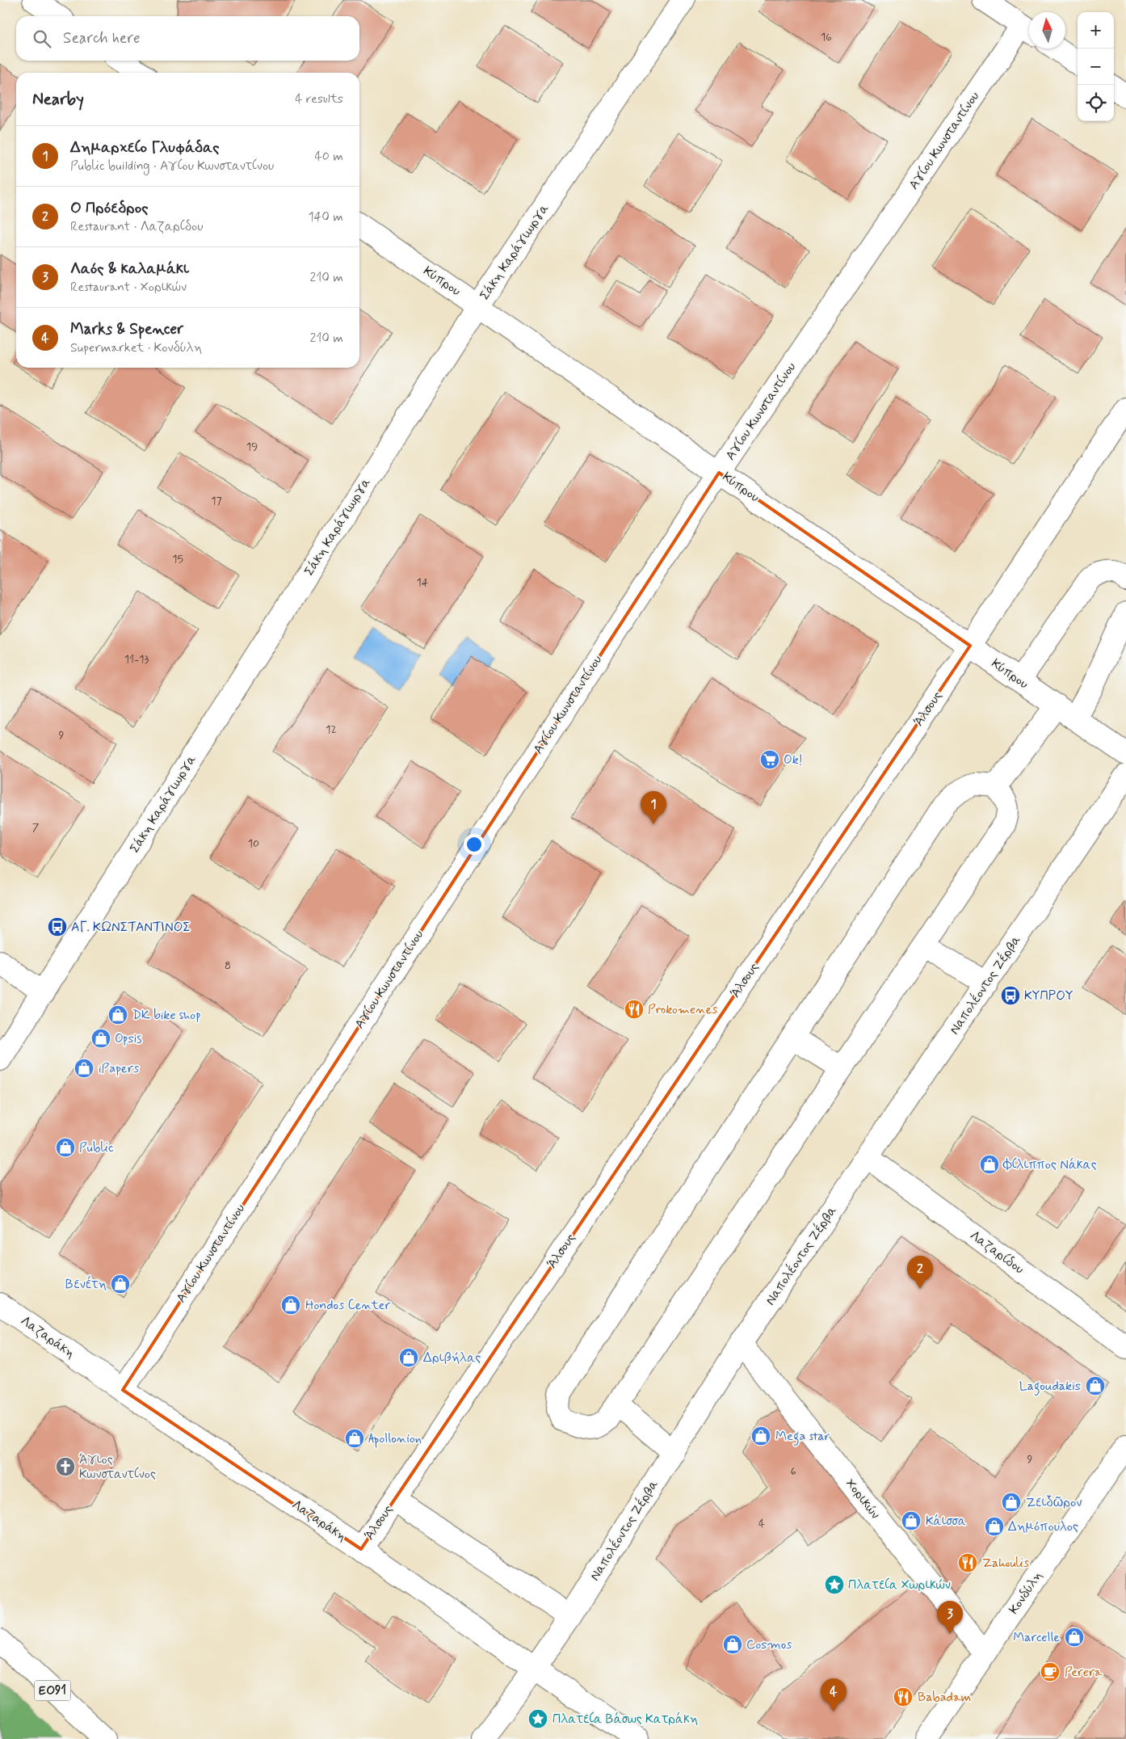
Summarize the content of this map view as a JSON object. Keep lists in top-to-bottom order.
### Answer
{
  "streets": {
    "main road": [
      "Αγίου Κωνσταντίνου",
      "Σάκη Καράγιωργα",
      "Κύπρου",
      "Άλσους",
      "Ναπολέοντος Ζέρβα",
      "Λαζαρίδου",
      "Λαζαράκη",
      "Χορικών",
      "Κονδύλη",
      "ΕΟ91"
    ]
  },
  "crossings": [
    ["Αγίου Κωνσταντίνου", "Κύπρου"],
    ["Αγίου Κωνσταντίνου", "Λαζαράκη"],
    ["Σάκη Καράγιωργα", "Κύπρου"],
    ["Κύπρου", "Άλσους"],
    ["Άλσους", "Λαζαράκη"],
    ["Ναπολέοντος Ζέρβα", "Λαζαρίδου"],
    ["Ναπολέοντος Ζέρβα", "Λαζαράκη"],
    ["Ναπολέοντος Ζέρβα", "Χορικών"],
    ["Χορικών", "Κονδύλη"]
  ],
  "places": {
    "supermarket": ["Ok!"],
    "bus stop": ["ΑΓ. ΚΩΝΣΤΑΝΤΙΝΟΣ", "ΚΥΠΡΟΥ"],
    "restaurant": ["Prokomenes", "Zahoulis", "Babadam"],
    "shop": [
      "DK bike shop",
      "Opsis",
      "iPapers",
      "Public",
      "Φίλιππος Νάκας",
      "Βενέτη",
      "Hondos Center",
      "Δριβήλας",
      "Lagoudakis",
      "Mega star",
      "Apollonion",
      "Ζεὶδῶρον",
      "Κάισσα",
      "Δημόπουλος",
      "Marcelle",
      "Cosmos"
    ],
    "church": ["Άγιος Κωνσταντίνος"],
    "place": ["Πλατεία Χωρικών", "Πλατεία Βάσως Κατράκη"],
    "cafe": ["Perera"]
  },
  "house_numbers": [
    "16",
    "19",
    "17",
    "15",
    "14",
    "11-13",
    "12",
    "9",
    "7",
    "10",
    "8",
    "9",
    "6",
    "4"
  ],
  "north": "top",
  "page": {
    "map_buttons": ["+", "−"],
    "search": "Search here",
    "heading": ["Nearby", "4 results"],
    "list": [
      {
        "mark": "1",
        "name": "Δημαρχείο Γλυφάδας",
        "note": "Public building · Αγίου Κωνσταντίνου",
        "value": "40 m"
      },
      {
        "mark": "2",
        "name": "Ο Πρόεδρος",
        "note": "Restaurant · Λαζαρίδου",
        "value": "140 m"
      },
      {
        "mark": "3",
        "name": "Λαός & καλαμάκι",
        "note": "Restaurant · Χορικών",
        "value": "210 m"
      },
      {
        "mark": "4",
        "name": "Marks & Spencer",
        "note": "Supermarket · Κονδύλη",
        "value": "210 m"
      }
    ],
    "pins": [
      "1",
      "2",
      "3",
      "4"
    ]
  }
}
